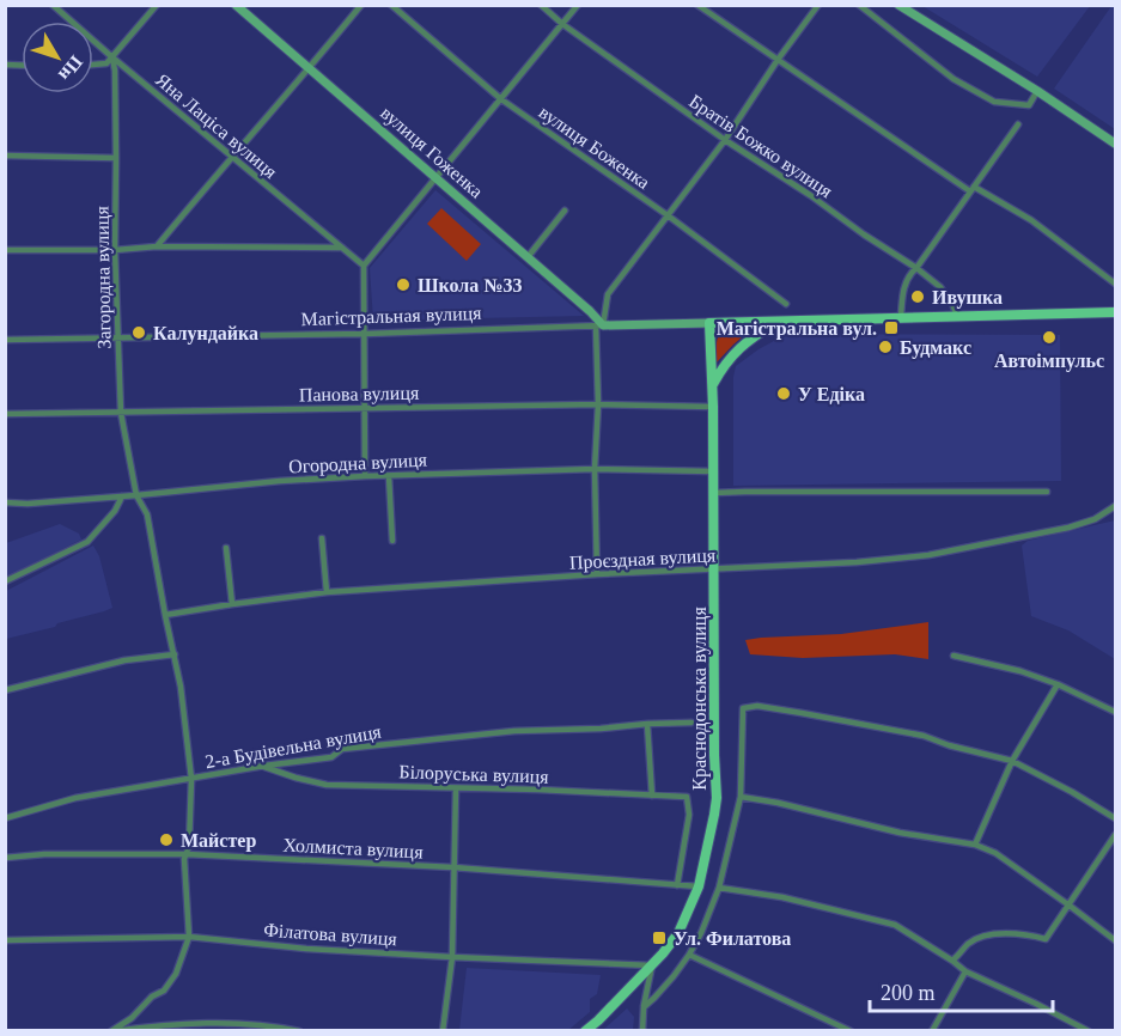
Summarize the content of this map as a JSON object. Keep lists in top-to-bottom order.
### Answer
{
  "streets": {
    "main road": ["Магістральная вулиця", "Краснодонська вулиця"],
    "street": [
      "Яна Лаціса вулиця",
      "Братів Божко вулиця",
      "вулиця Боженка",
      "вулиця Гоженка",
      "Загородна вулиця",
      "Панова вулиця",
      "Огородна вулиця",
      "Проєздная вулиця",
      "2-а Будівельна вулиця",
      "Білоруська вулиця",
      "Холмиста вулиця",
      "Філатова вулиця"
    ]
  },
  "crossings": [
    ["Яна Лаціса вулиця", "Загородна вулиця"],
    ["вулиця Гоженка", "Магістральная вулиця"],
    ["Загородна вулиця", "Магістральная вулиця"],
    ["Загородна вулиця", "Панова вулиця"],
    ["Загородна вулиця", "Огородна вулиця"],
    ["Загородна вулиця", "Проєздная вулиця"],
    ["Загородна вулиця", "2-а Будівельна вулиця"],
    ["Загородна вулиця", "Холмиста вулиця"],
    ["Загородна вулиця", "Філатова вулиця"],
    ["Магістральная вулиця", "Краснодонська вулиця"],
    ["Панова вулиця", "Краснодонська вулиця"],
    ["Огородна вулиця", "Краснодонська вулиця"],
    ["Проєздная вулиця", "Краснодонська вулиця"],
    ["Краснодонська вулиця", "Холмиста вулиця"],
    ["Краснодонська вулиця", "Філатова вулиця"],
    ["2-а Будівельна вулиця", "Білоруська вулиця"],
    ["Білоруська вулиця", "Холмиста вулиця"]
  ],
  "places": {
    "other": [
      "Школа №33",
      "Ивушка",
      "Калундайка",
      "Автоімпульс",
      "Будмакс",
      "У Едіка",
      "Майстер"
    ],
    "transit": ["Магістральна вул.", "Ул. Филатова"]
  },
  "scale_bar": "200 m",
  "north": "bottom right"
}
